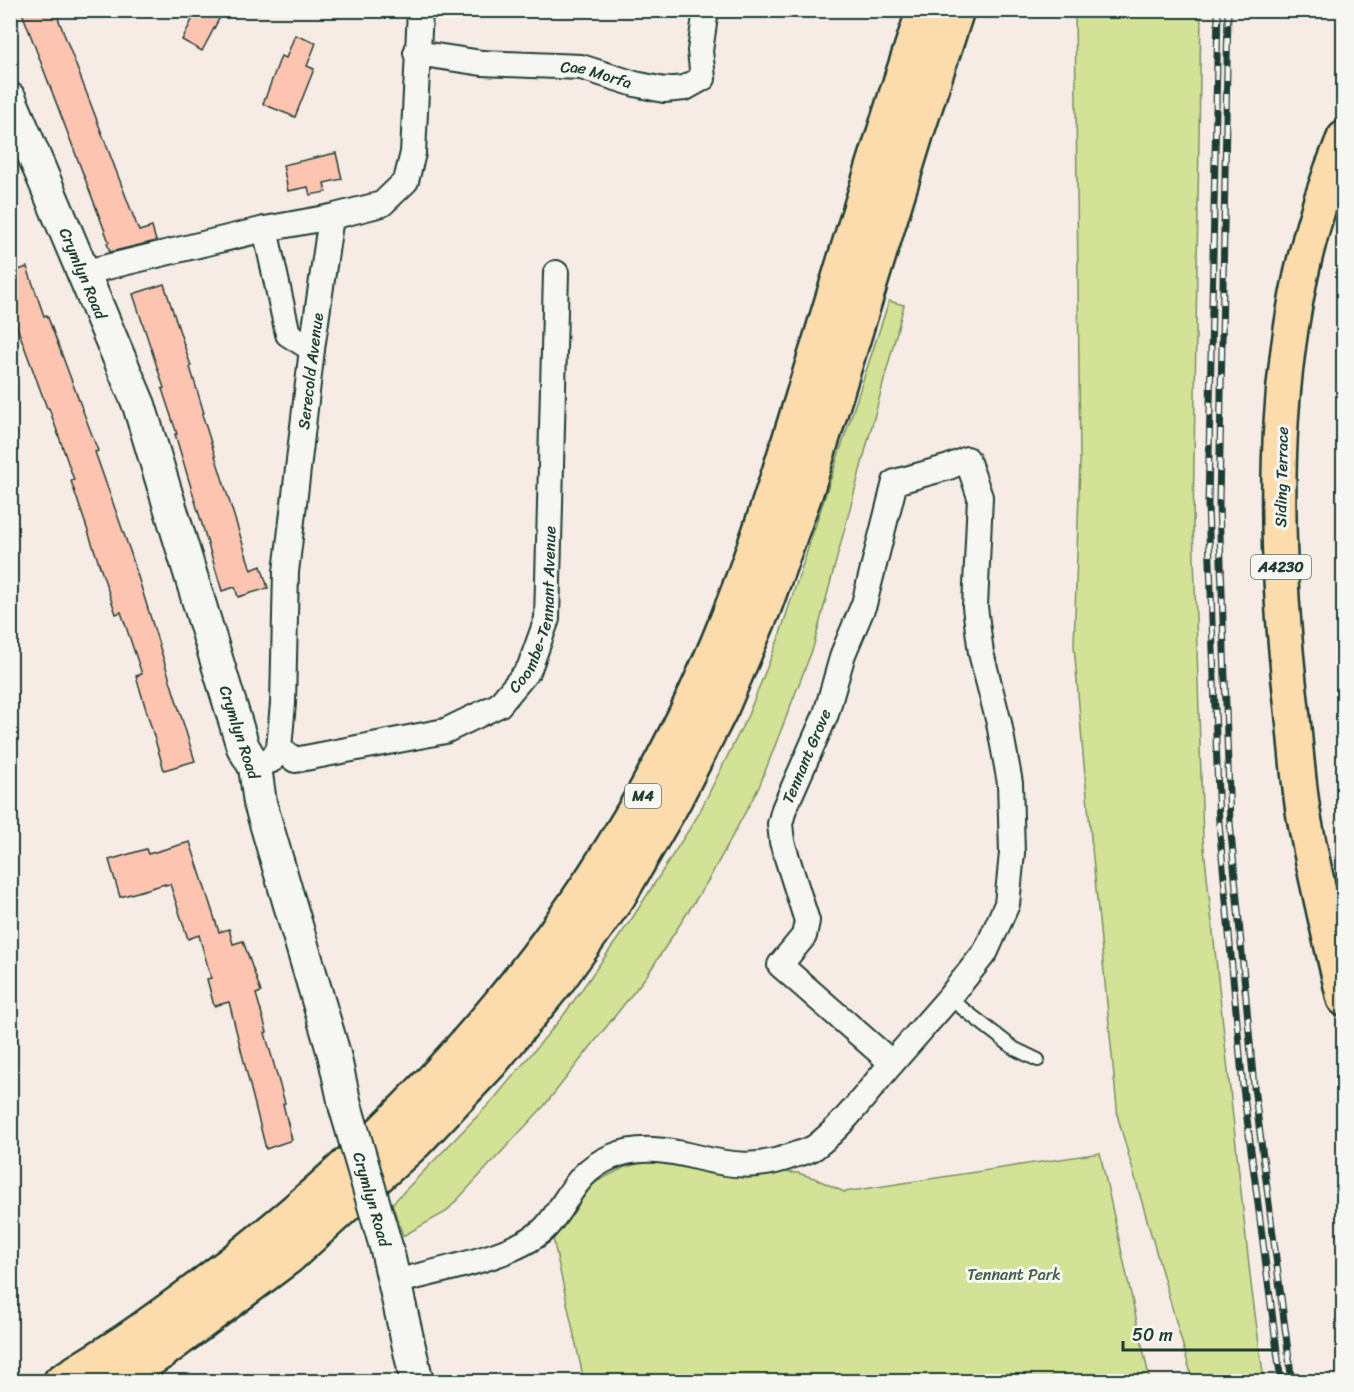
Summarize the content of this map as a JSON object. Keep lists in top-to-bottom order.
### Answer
{
  "streets": {
    "main road": ["Siding Terrace", "A4230", "M4"],
    "street": [
      "Cae Morfa",
      "Crymlyn Road",
      "Serecold Avenue",
      "Coombe-Tennant Avenue",
      "Tennant Grove"
    ]
  },
  "crossings": [
    ["Serecold Avenue", "Coombe-Tennant Avenue"]
  ],
  "parks": ["Tennant Park"],
  "scale_bar": "50 m"
}
